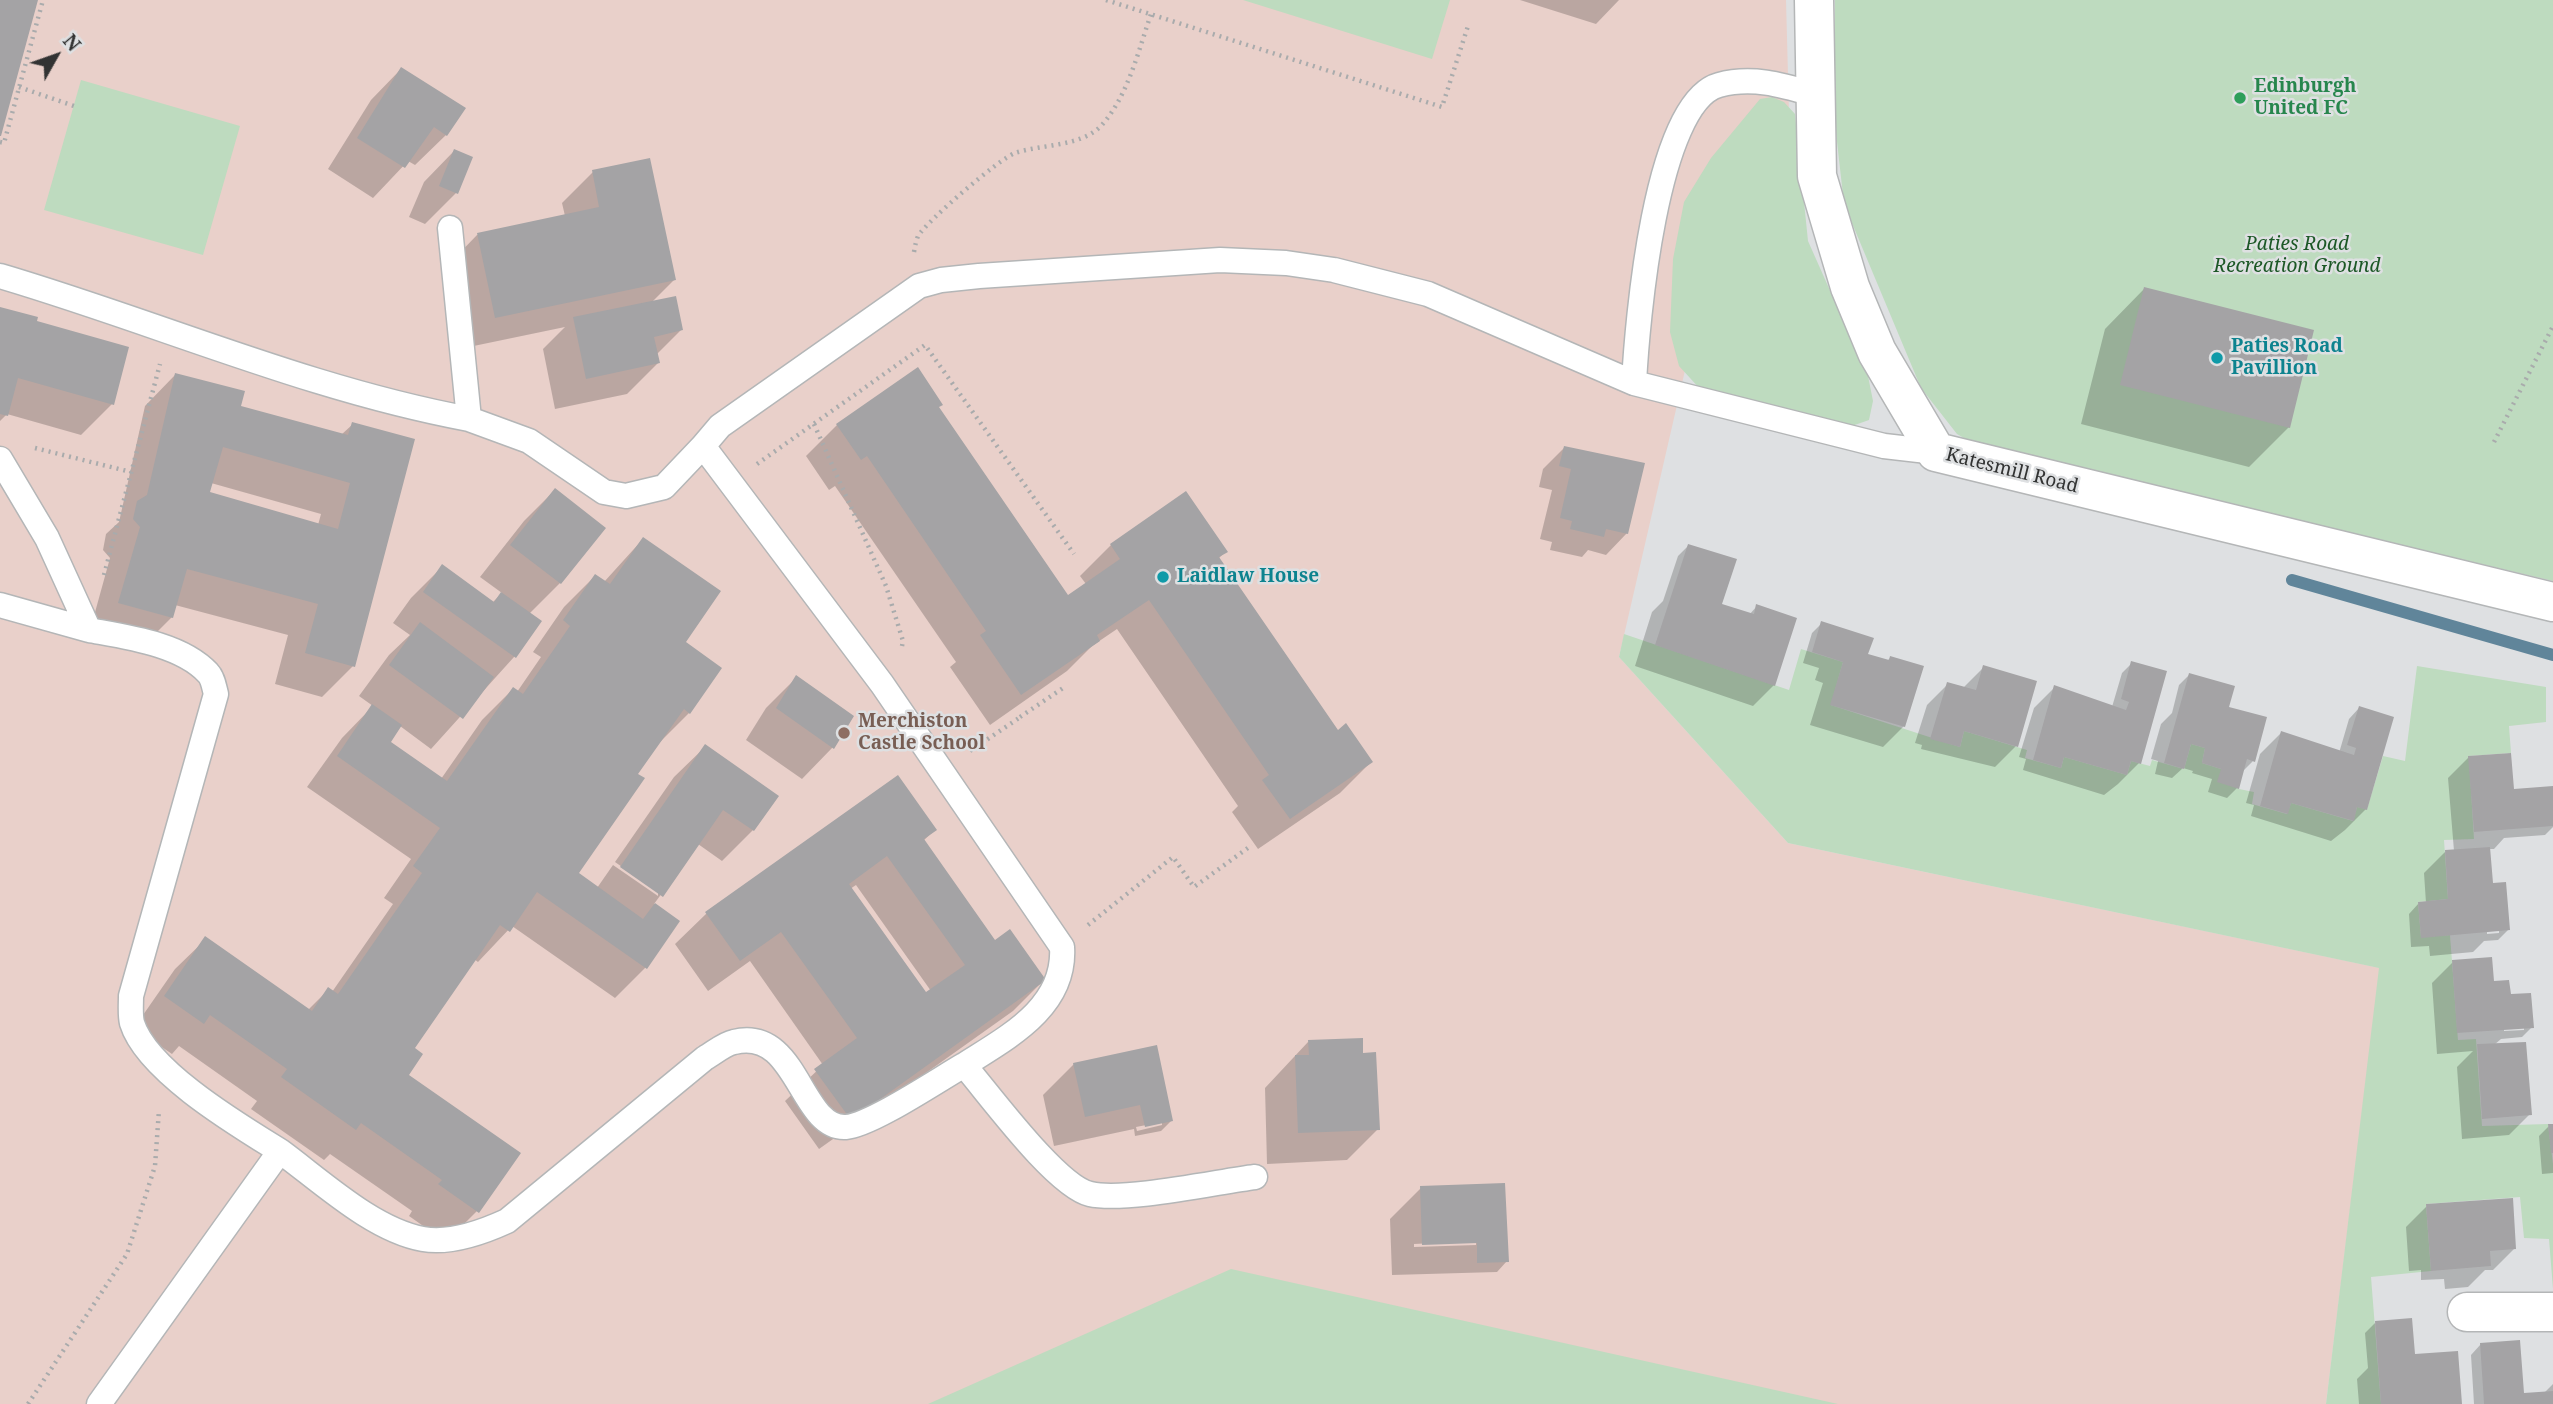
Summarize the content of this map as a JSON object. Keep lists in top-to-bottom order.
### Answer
{
  "streets": {
    "street": ["Katesmill Road"]
  },
  "parks": ["Paties Road Recreation Ground"],
  "places": [
    "Edinburgh United FC",
    "Paties Road Pavillion",
    "Laidlaw House",
    "Merchiston Castle School"
  ],
  "north": "top right"
}
